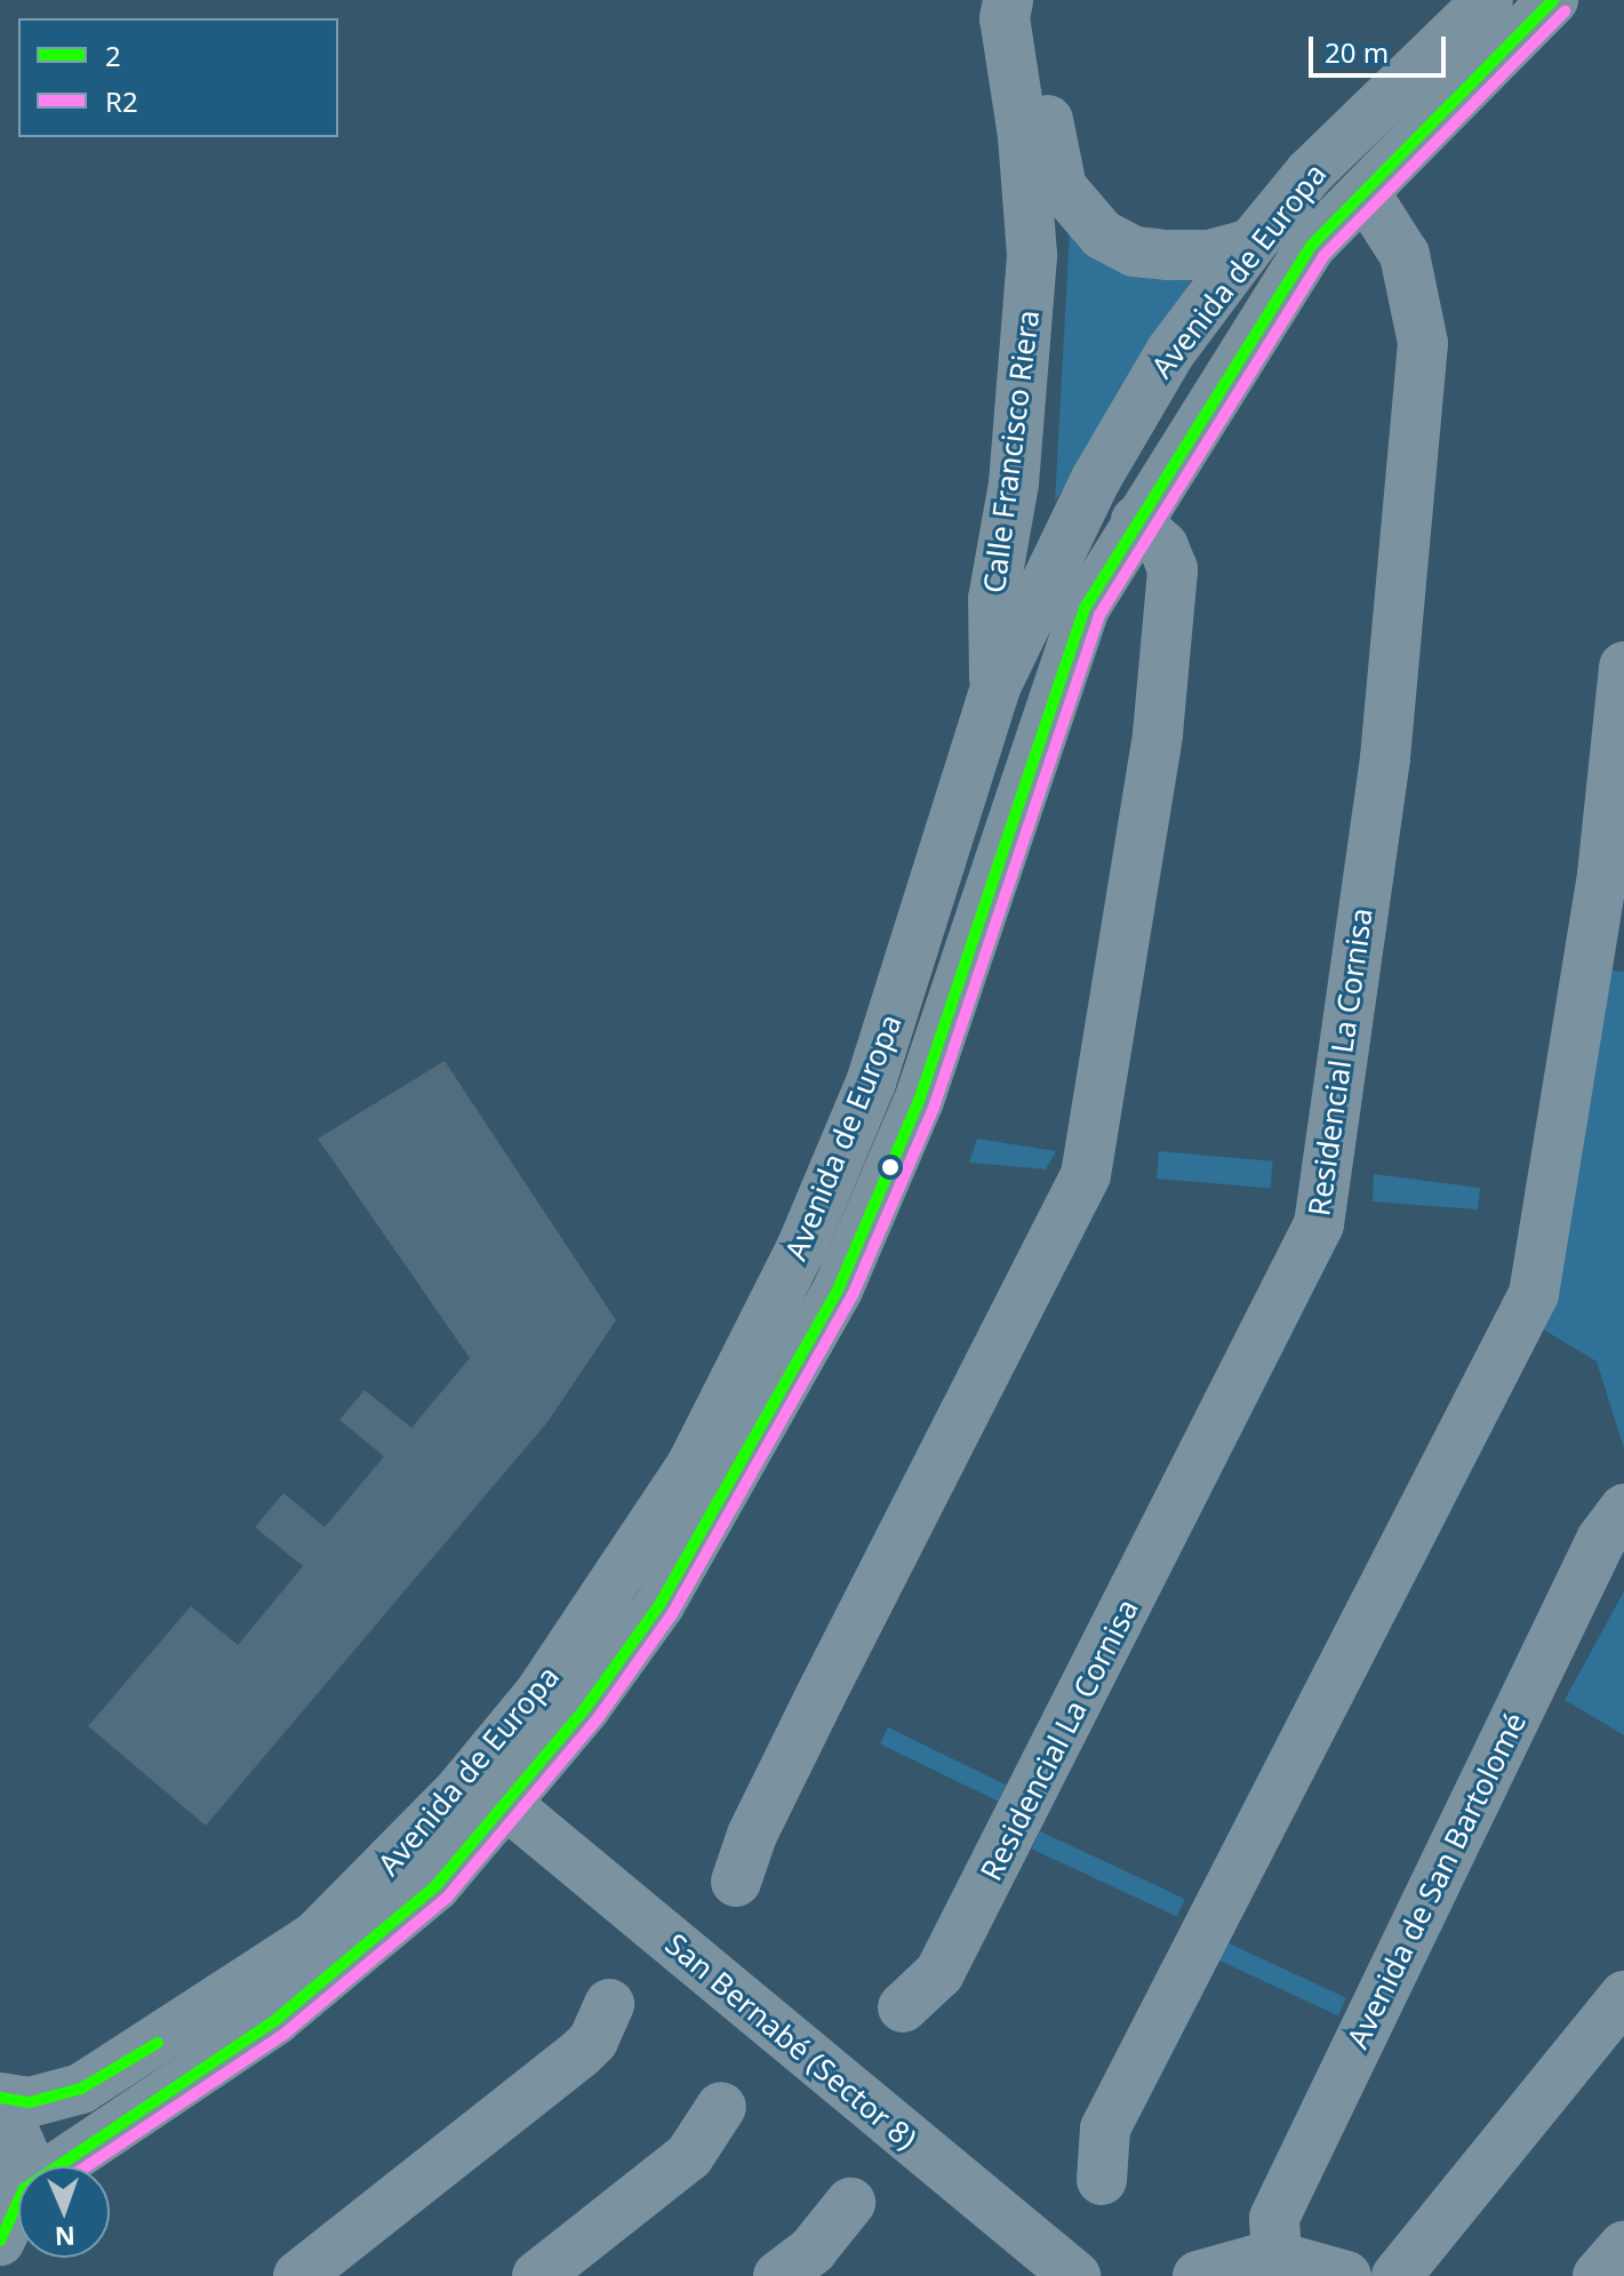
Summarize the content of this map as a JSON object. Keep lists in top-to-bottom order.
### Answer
{
  "streets": {
    "street": [
      "Avenida de Europa",
      "Calle Francisco Riera",
      "Residencial La Cornisa",
      "Avenida de San Bartolomé",
      "San Bernabé (Sector 8)"
    ]
  },
  "crossings": [
    ["Avenida de Europa", "Calle Francisco Riera"],
    ["Avenida de Europa", "Residencial La Cornisa"],
    ["Avenida de Europa", "San Bernabé (Sector 8)"]
  ],
  "lines": ["transit line 2", "transit line R2"],
  "legend": ["2", "R2"],
  "scale_bar": "20 m",
  "north": "bottom"
}
